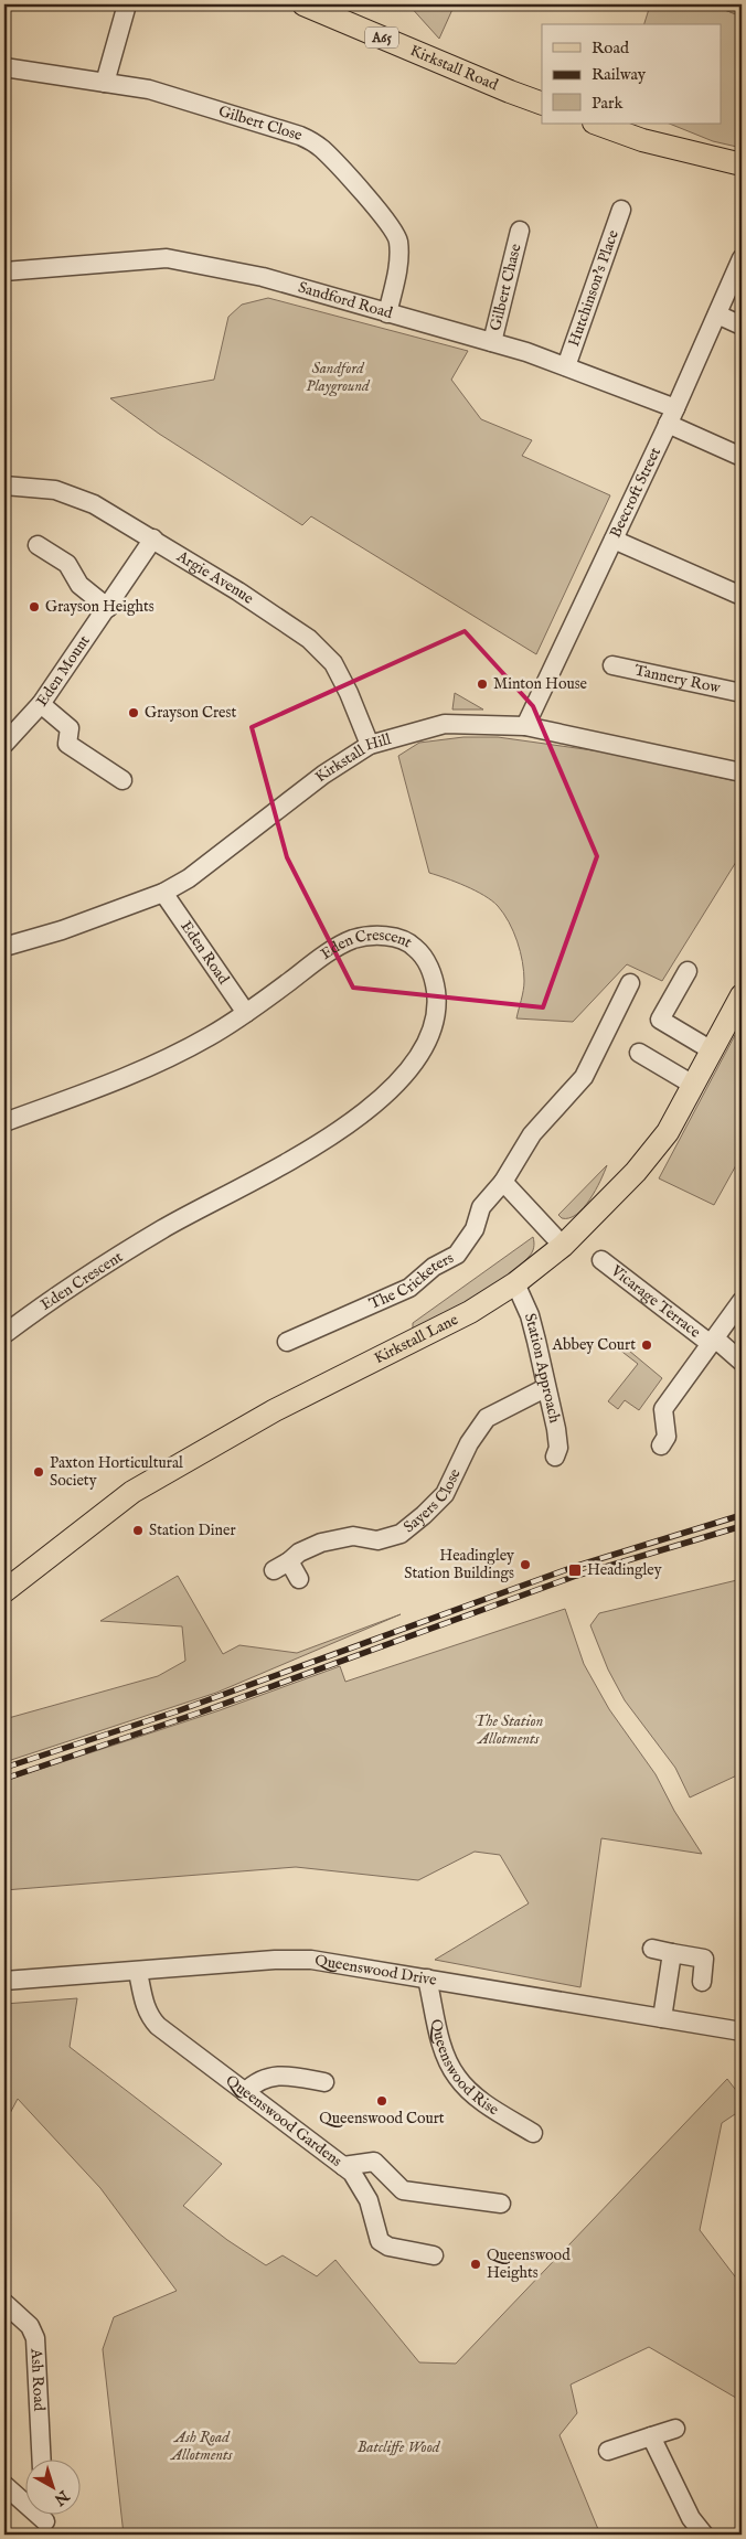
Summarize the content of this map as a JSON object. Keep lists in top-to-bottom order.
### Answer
{
  "streets": {
    "main road": ["A65", "Kirkstall Road", "Kirkstall Lane"],
    "street": [
      "Gilbert Close",
      "Gilbert Chase",
      "Hutchinson's Place",
      "Sandford Road",
      "Beecroft Street",
      "Argie Avenue",
      "Eden Mount",
      "Tannery Row",
      "Kirkstall Hill",
      "Eden Road",
      "Eden Crescent",
      "The Cricketers",
      "Vicarage Terrace",
      "Station Approach",
      "Sayers Close",
      "Queenswood Drive",
      "Queenswood Rise",
      "Queenswood Gardens",
      "Ash Road"
    ]
  },
  "crossings": [
    ["Gilbert Close", "Sandford Road"],
    ["Gilbert Chase", "Sandford Road"],
    ["Hutchinson's Place", "Sandford Road"],
    ["Sandford Road", "Beecroft Street"],
    ["Beecroft Street", "Kirkstall Hill"],
    ["Argie Avenue", "Eden Mount"],
    ["Argie Avenue", "Kirkstall Hill"],
    ["Kirkstall Hill", "Eden Road"],
    ["Eden Road", "Eden Crescent"],
    ["Kirkstall Lane", "Station Approach"],
    ["Station Approach", "Sayers Close"],
    ["Queenswood Drive", "Queenswood Rise"],
    ["Queenswood Drive", "Queenswood Gardens"]
  ],
  "parks": [
    "Sandford Playground",
    "The Station Allotments",
    "Ash Road Allotments",
    "Batcliffe Wood"
  ],
  "places": {
    "other": [
      "Grayson Heights",
      "Minton House",
      "Grayson Crest",
      "Abbey Court",
      "Paxton Horticultural Society",
      "Station Diner",
      "Headingley Station Buildings",
      "Queenswood Court",
      "Queenswood Heights"
    ],
    "transit": ["Headingley"]
  },
  "legend": ["Road", "Railway", "Park"],
  "north": "bottom right"
}
